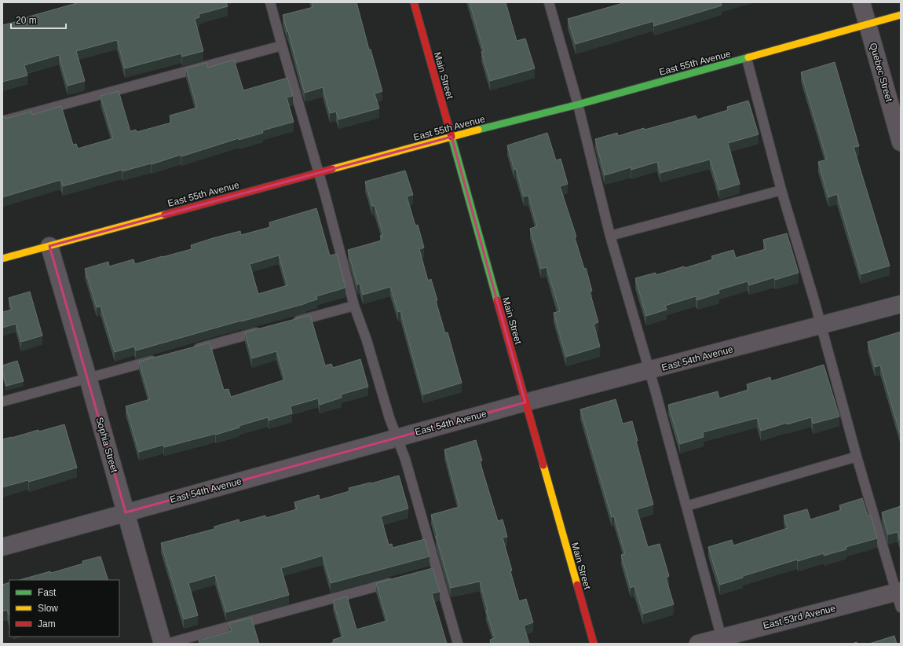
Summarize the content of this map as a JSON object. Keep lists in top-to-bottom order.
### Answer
{
  "streets": {
    "street": [
      "East 55th Avenue",
      "Quebec Street",
      "Main Street",
      "East 54th Avenue",
      "Sophia Street",
      "East 53rd Avenue"
    ]
  },
  "crossings": [
    ["East 55th Avenue", "Quebec Street"],
    ["East 55th Avenue", "Main Street"],
    ["East 55th Avenue", "Sophia Street"],
    ["Main Street", "East 54th Avenue"],
    ["East 54th Avenue", "Sophia Street"]
  ],
  "legend": ["Fast", "Slow", "Jam"],
  "scale_bar": "20 m"
}
